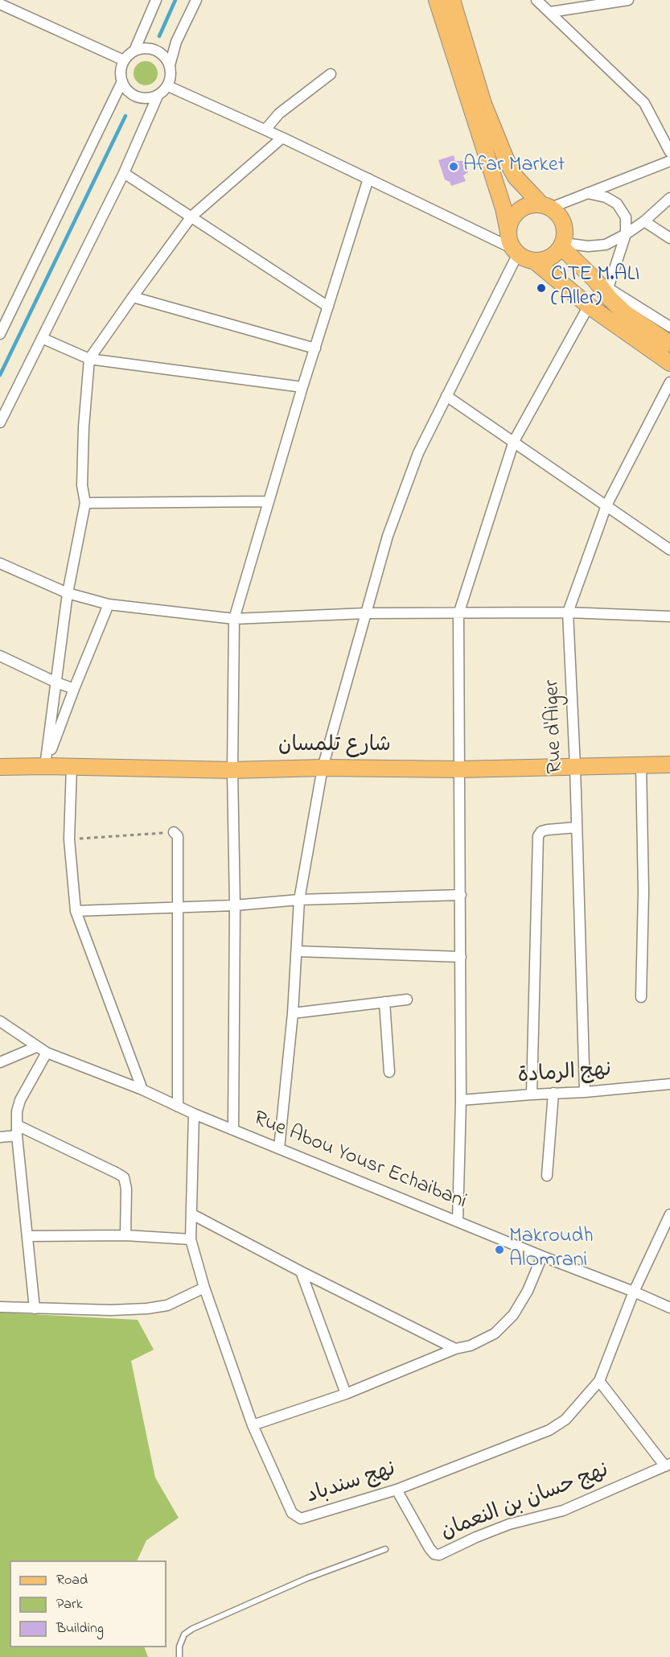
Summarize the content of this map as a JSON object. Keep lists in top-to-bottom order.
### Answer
{
  "streets": {
    "main road": ["شارع تلمسان"],
    "street": [
      "Rue d'Aiger",
      "نهج الرمادة",
      "Rue Abou Yousr Echaibani",
      "نهج سندباد",
      "نهج حسان بن النعمان"
    ]
  },
  "crossings": [
    ["Rue d'Aiger", "شارع تلمسان"],
    ["Rue d'Aiger", "نهج الرمادة"],
    ["Rue Abou Yousr Echaibani", "نهج سندباد"],
    ["نهج سندباد", "نهج حسان بن النعمان"]
  ],
  "places": ["Afar Market", "CITE M.ALI (Aller)", "Makroudh AlOmrani"],
  "legend": ["Road", "Park", "Building"]
}
